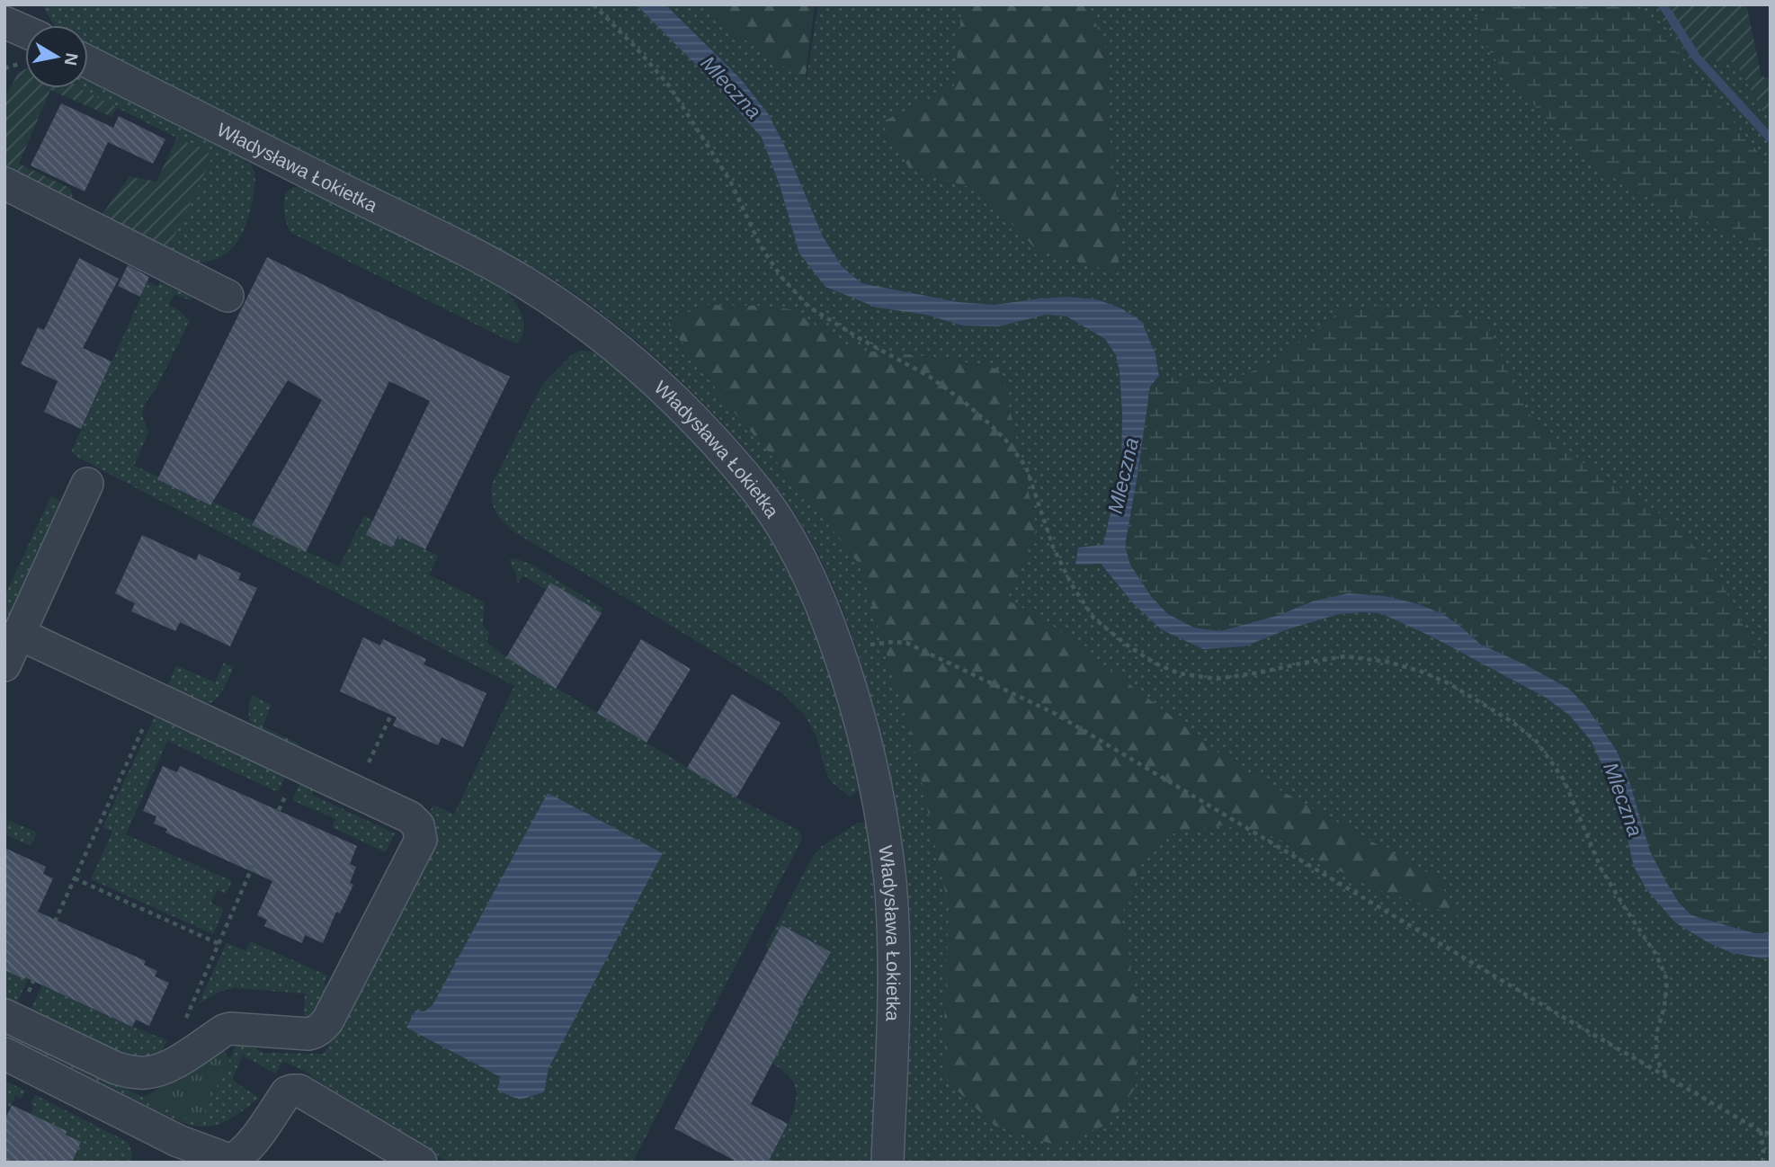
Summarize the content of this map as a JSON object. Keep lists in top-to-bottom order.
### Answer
{
  "streets": {
    "street": ["Władysława Łokietka"]
  },
  "water": ["Mleczna"],
  "north": "right"
}
